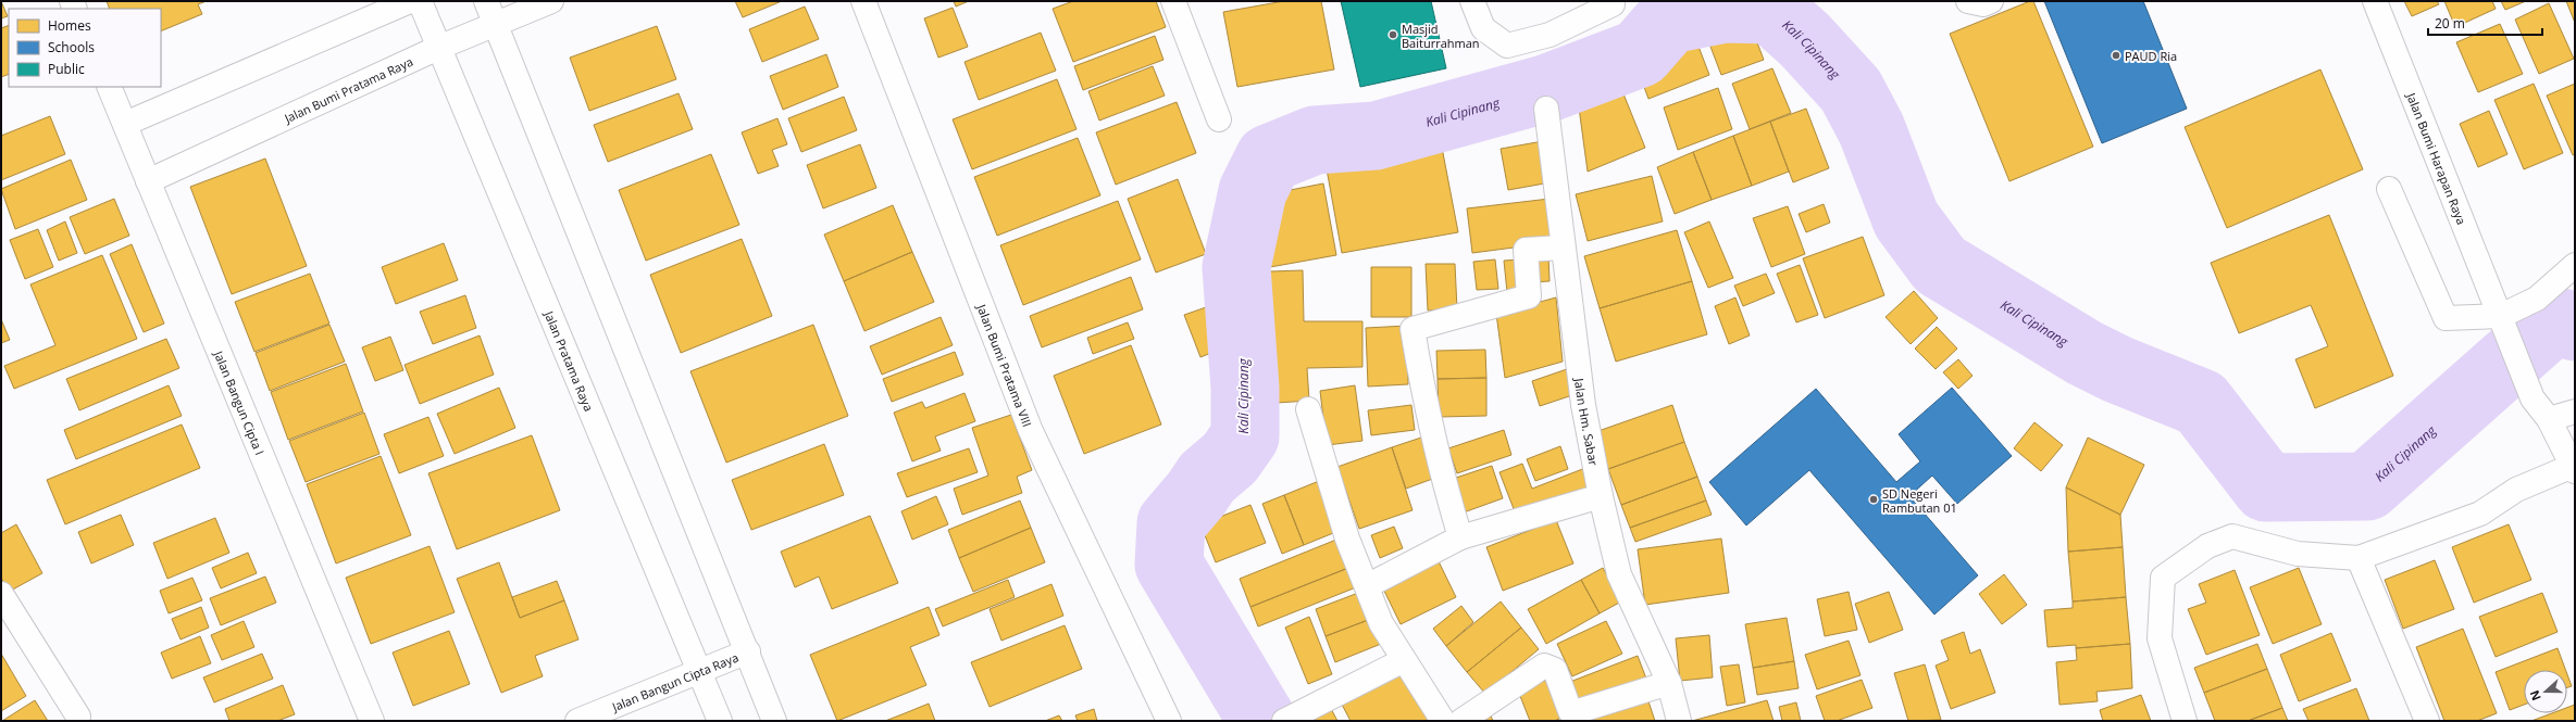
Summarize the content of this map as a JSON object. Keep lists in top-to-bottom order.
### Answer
{
  "streets": {
    "street": [
      "Jalan Bumi Pratama Raya",
      "Jalan Bumi Harapan Raya",
      "Jalan Pratama Raya",
      "Jalan Bumi Pratama VIII",
      "Jalan Bangun Cipta I",
      "Jalan Hm. Sabar",
      "Jalan Bangun Cipta Raya"
    ]
  },
  "crossings": [
    ["Jalan Bumi Pratama Raya", "Jalan Pratama Raya"],
    ["Jalan Bumi Pratama Raya", "Jalan Bangun Cipta I"],
    ["Jalan Pratama Raya", "Jalan Bangun Cipta Raya"]
  ],
  "water": ["Kali Cipinang"],
  "places": ["Masjid Baiturrahman", "PAUD Ria", "SD Negeri Rambutan 01"],
  "legend": ["Homes", "Schools", "Public"],
  "scale_bar": "20 m",
  "north": "left"
}
